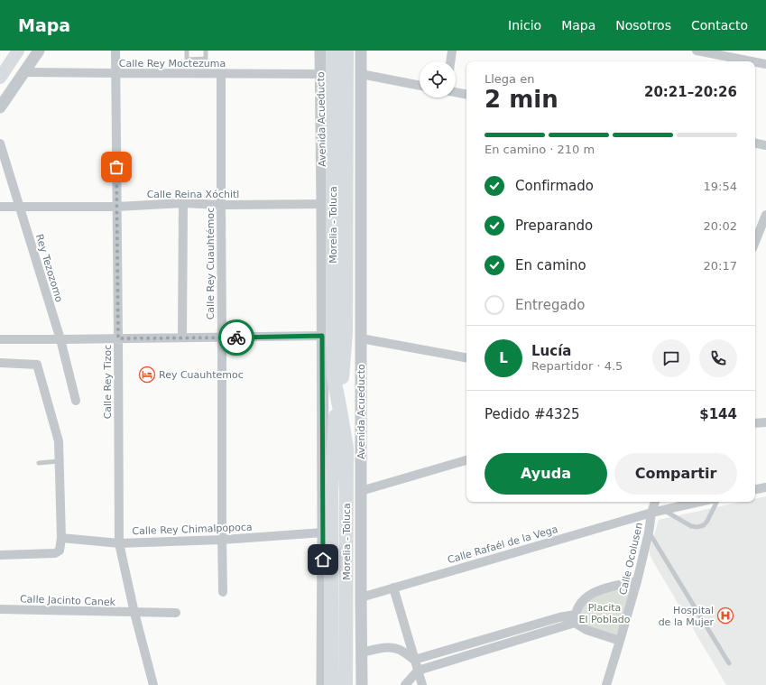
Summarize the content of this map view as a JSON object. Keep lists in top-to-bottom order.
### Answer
{
  "streets": {
    "main road": ["Morelia - Toluca"],
    "street": [
      "Calle Rey Moctezuma",
      "Avenida Acueducto",
      "Calle Reina Xóchitl",
      "Calle Rey Cuauhtémoc",
      "Rey Tezozomo",
      "Calle Rey Tizoc",
      "Calle Rey Chimalpopoca",
      "Calle Rafaél de la Vega",
      "Calle Ocolusen",
      "Calle Jacinto Canek"
    ]
  },
  "crossings": [
    ["Calle Rey Moctezuma", "Avenida Acueducto"],
    ["Calle Rey Moctezuma", "Calle Rey Cuauhtémoc"],
    ["Calle Rey Moctezuma", "Calle Rey Tizoc"],
    ["Avenida Acueducto", "Calle Reina Xóchitl"],
    ["Avenida Acueducto", "Calle Rey Chimalpopoca"],
    ["Avenida Acueducto", "Calle Rafaél de la Vega"],
    ["Calle Reina Xóchitl", "Calle Rey Cuauhtémoc"],
    ["Calle Reina Xóchitl", "Rey Tezozomo"],
    ["Calle Reina Xóchitl", "Calle Rey Tizoc"],
    ["Calle Rey Cuauhtémoc", "Calle Rey Chimalpopoca"],
    ["Calle Rey Tizoc", "Calle Rey Chimalpopoca"],
    ["Calle Rey Tizoc", "Calle Jacinto Canek"],
    ["Calle Rafaél de la Vega", "Calle Ocolusen"]
  ],
  "parks": ["Placita El Poblado"],
  "places": {
    "hotel": ["Rey Cuauhtemoc"],
    "hospital": ["Hospital de la Mujer"]
  },
  "page": {
    "header": "Mapa",
    "nav": [
      "Inicio",
      "Mapa",
      "Nosotros",
      "Contacto"
    ],
    "heading": ["2 min", "Llega en", "20:21–20:26"],
    "panel": [
      "Lucía",
      "Repartidor · 4.5",
      "Pedido #4325",
      "$144"
    ],
    "bar": "En camino · 210 m",
    "list": [
      ["Confirmado", "19:54"],
      ["Preparando", "20:02"],
      ["En camino", "20:17"],
      "Entregado"
    ],
    "round": "L",
    "buttons": ["Ayuda", "Compartir"]
  }
}
